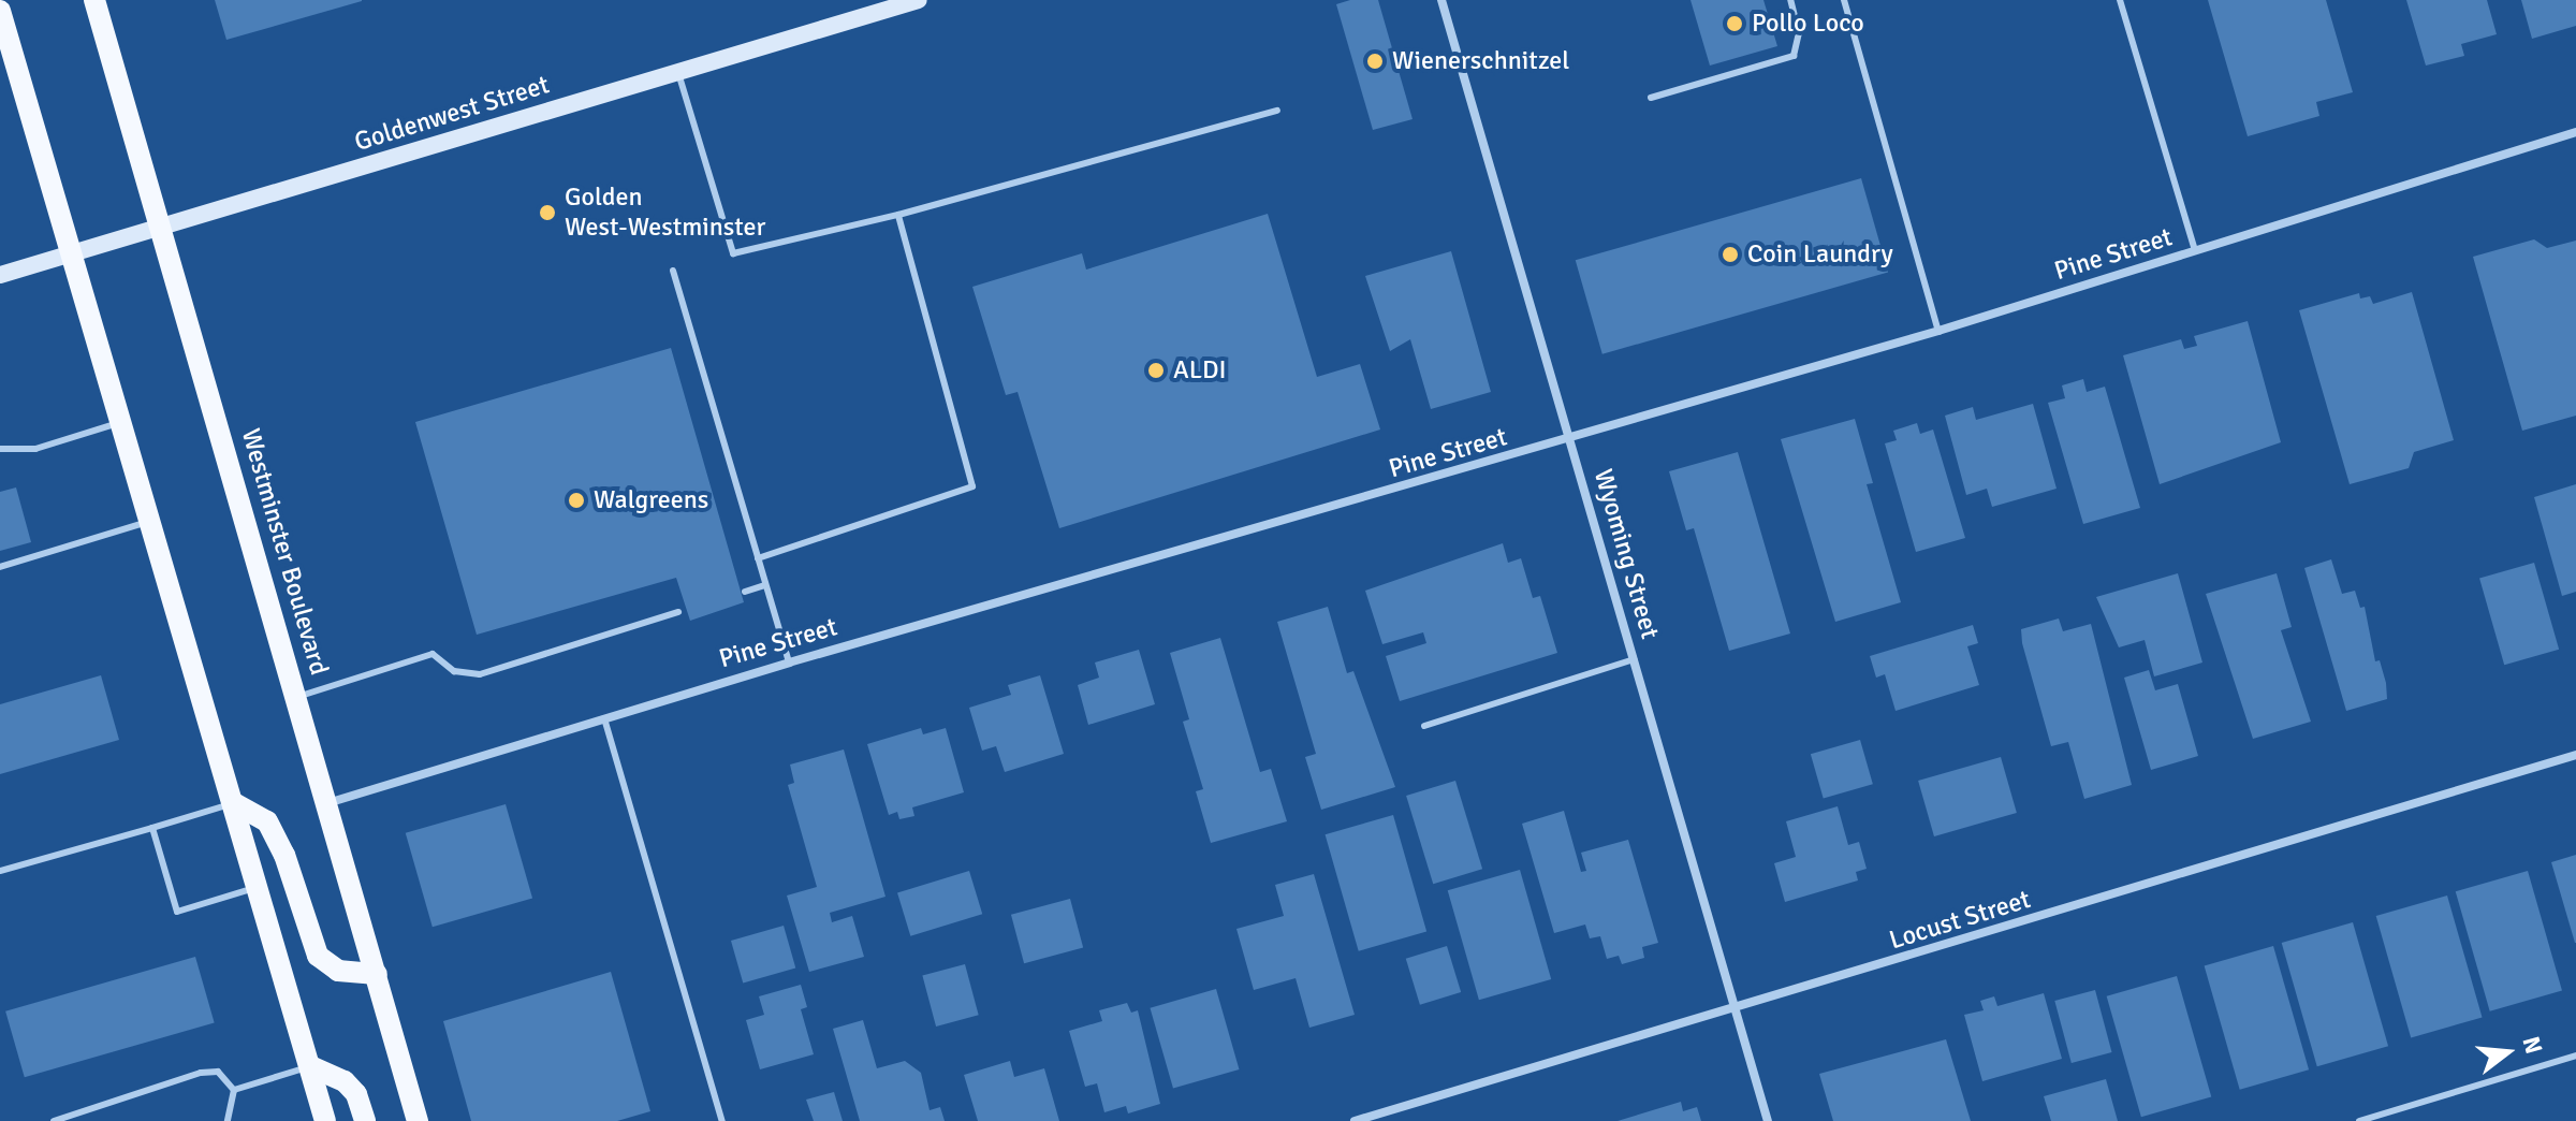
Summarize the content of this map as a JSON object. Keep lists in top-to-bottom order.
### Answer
{
  "streets": {
    "main road": ["Goldenwest Street", "Westminster Boulevard"],
    "street": ["Pine Street", "Wyoming Street", "Locust Street"]
  },
  "crossings": [
    ["Goldenwest Street", "Westminster Boulevard"],
    ["Pine Street", "Westminster Boulevard"],
    ["Pine Street", "Wyoming Street"],
    ["Wyoming Street", "Locust Street"]
  ],
  "places": [
    "Pollo Loco",
    "Wienerschnitzel",
    "Golden West-Westminster",
    "Coin Laundry",
    "ALDI",
    "Walgreens"
  ],
  "north": "right"
}
